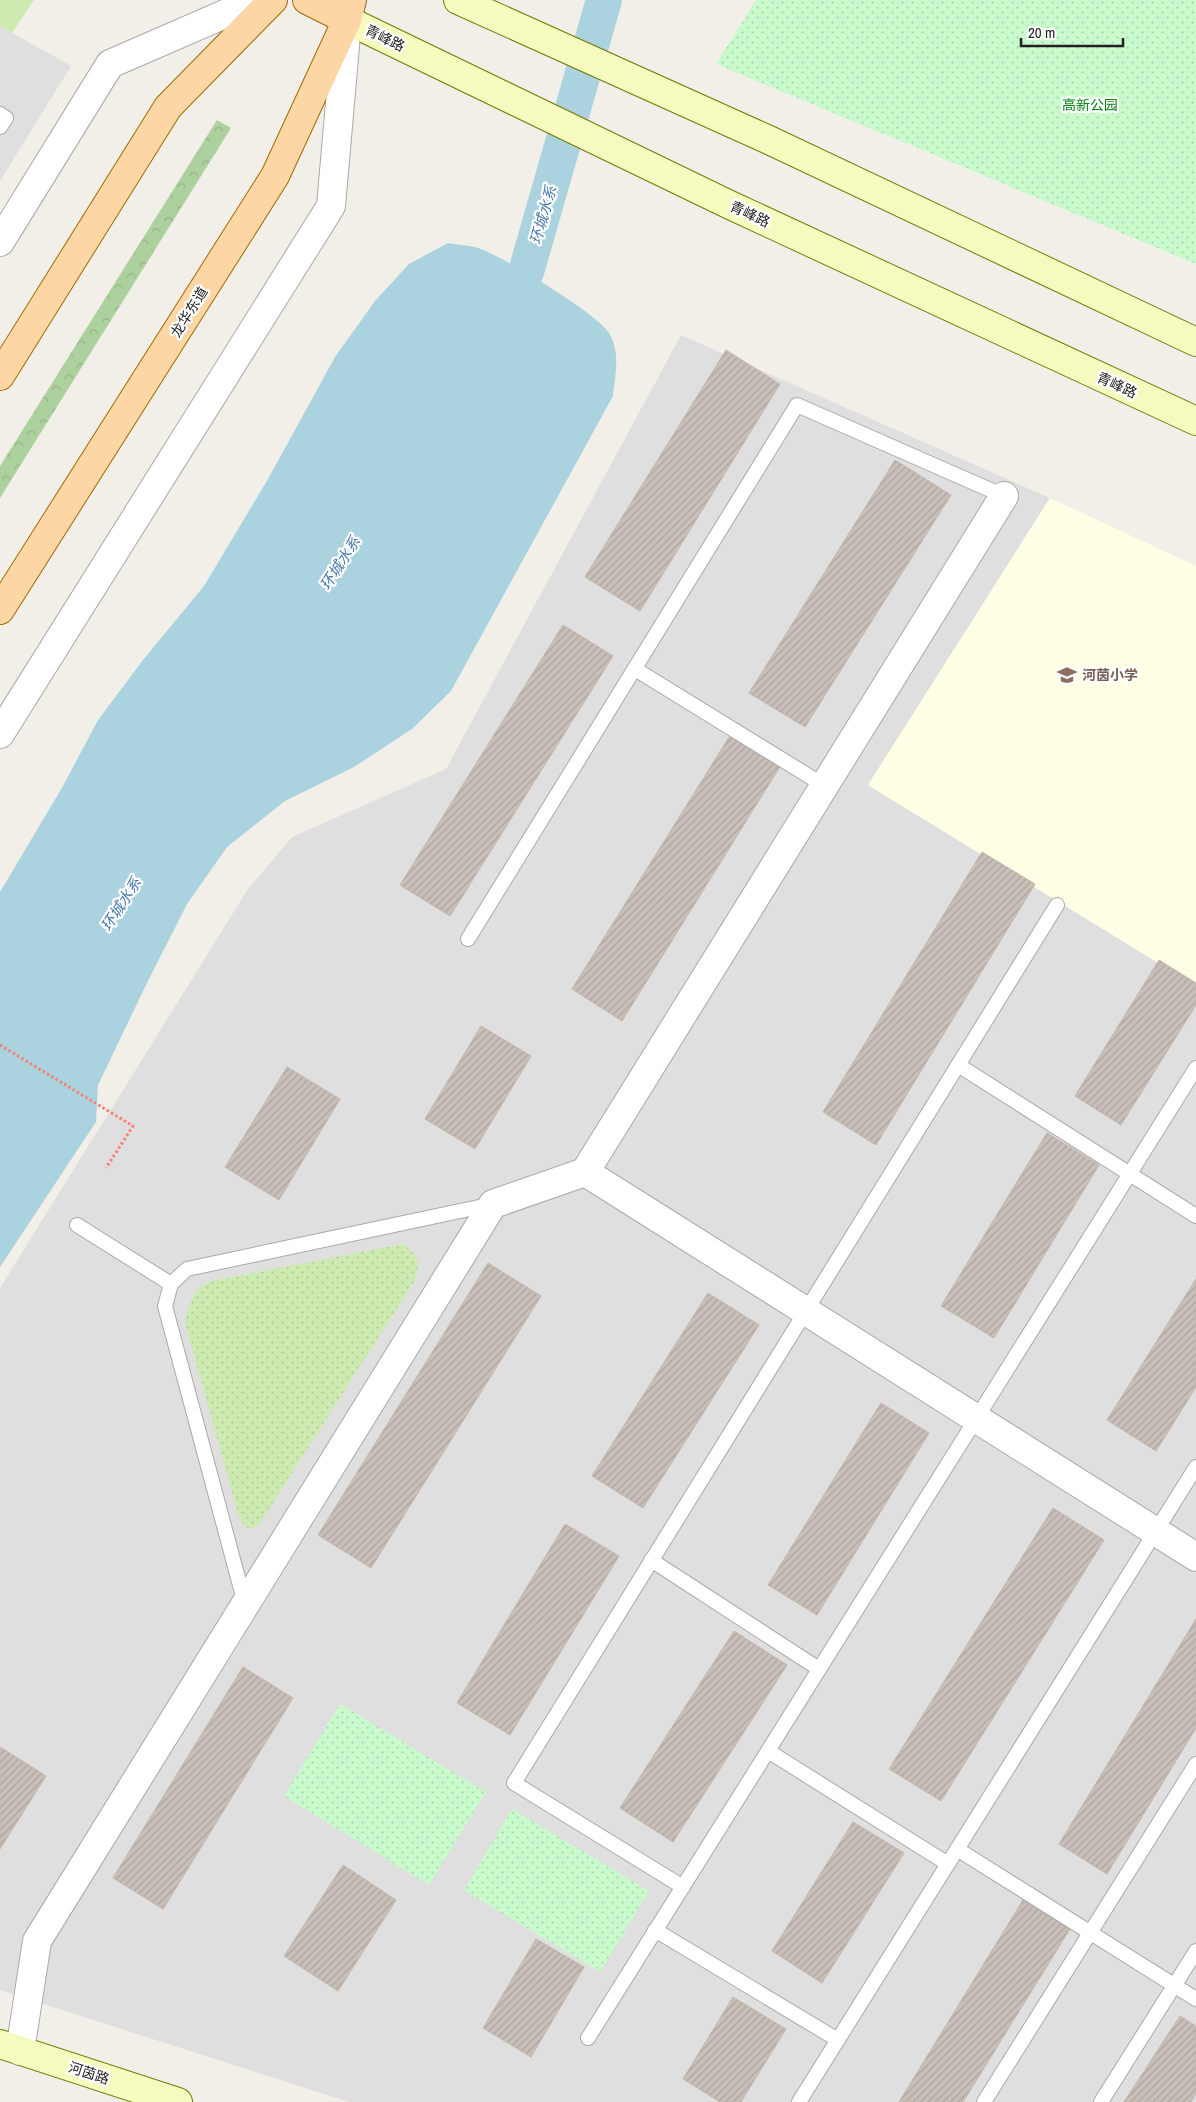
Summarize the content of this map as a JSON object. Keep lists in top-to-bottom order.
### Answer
{
  "streets": {
    "main road": ["青峰路", "龙华东道", "河茵路"]
  },
  "crossings": [
    ["青峰路", "龙华东道"]
  ],
  "water": ["环城水系"],
  "parks": ["高新公园"],
  "places": {
    "school or university": ["河茵小学"]
  },
  "scale_bar": "20 m"
}
